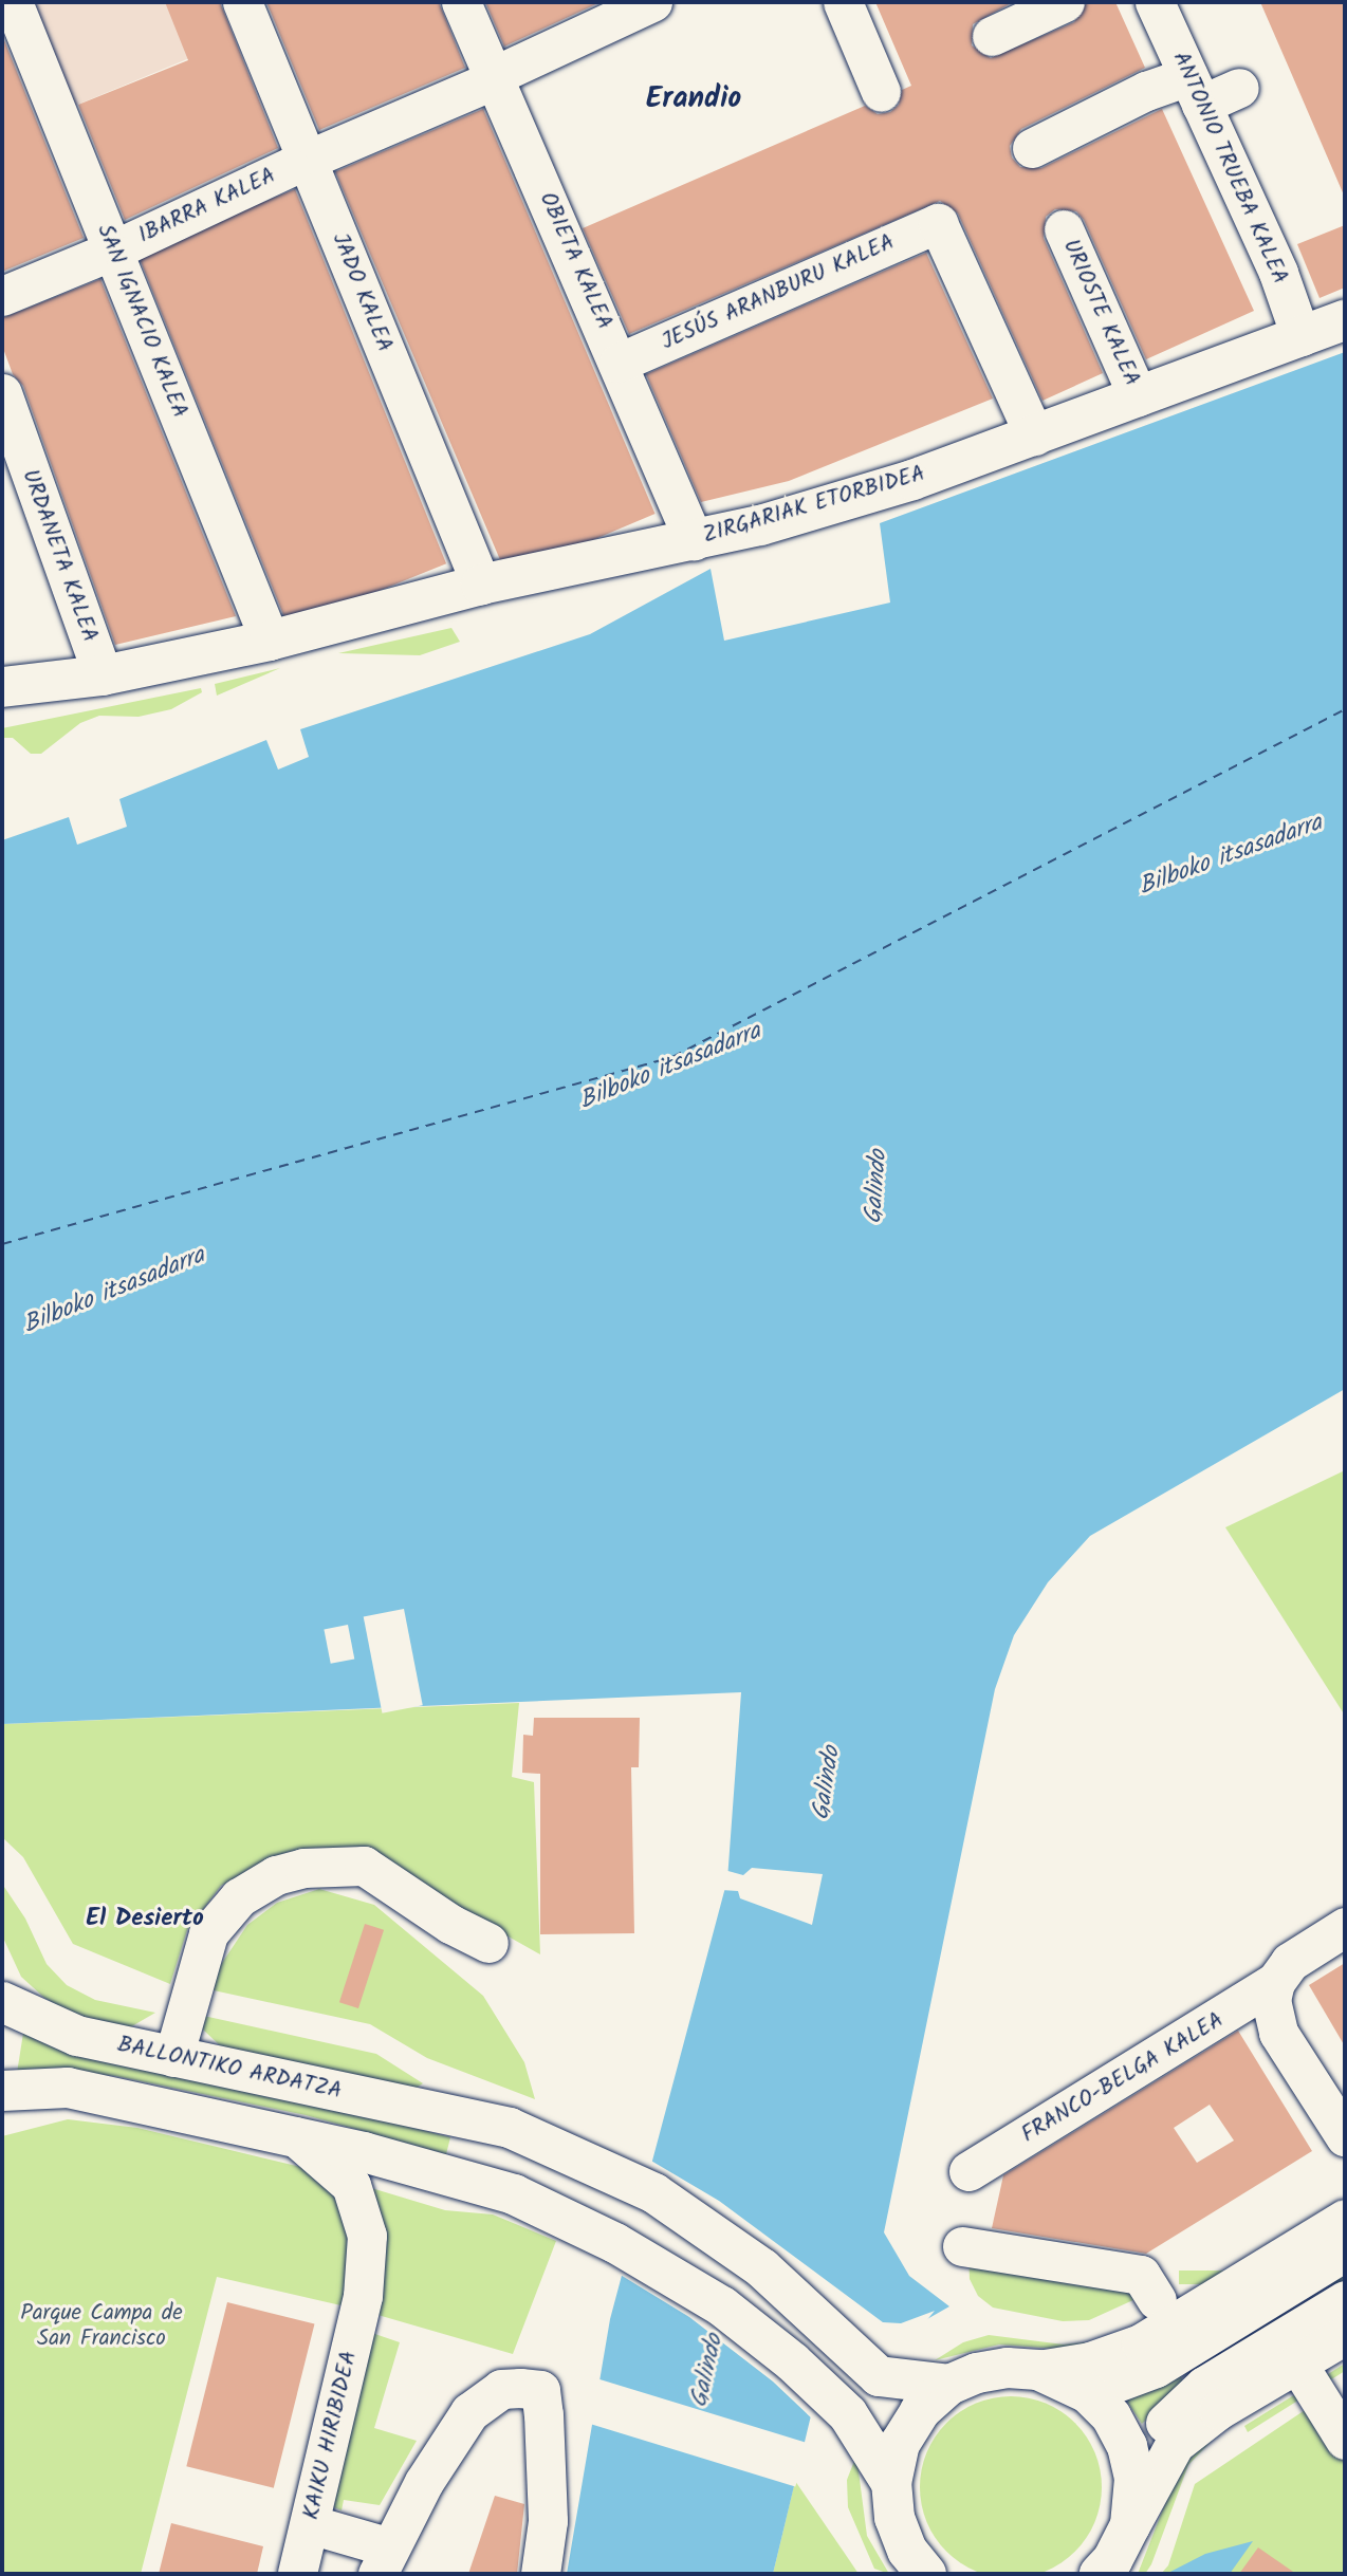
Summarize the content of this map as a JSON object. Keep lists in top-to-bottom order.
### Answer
{
  "streets": {
    "main road": ["ZIRGARIAK ETORBIDEA", "BALLONTIKO ARDATZA"],
    "street": [
      "ANTONIO TRUEBA KALEA",
      "IBARRA KALEA",
      "OBIETA KALEA",
      "JADO KALEA",
      "JESÚS ARANBURU KALEA",
      "URIOSTE KALEA",
      "SAN IGNACIO KALEA",
      "URDANETA KALEA",
      "FRANCO-BELGA KALEA",
      "KAIKU HIRIBIDEA"
    ]
  },
  "crossings": [
    ["ANTONIO TRUEBA KALEA", "ZIRGARIAK ETORBIDEA"],
    ["OBIETA KALEA", "JESÚS ARANBURU KALEA"],
    ["OBIETA KALEA", "ZIRGARIAK ETORBIDEA"],
    ["JADO KALEA", "ZIRGARIAK ETORBIDEA"],
    ["JESÚS ARANBURU KALEA", "ZIRGARIAK ETORBIDEA"],
    ["URIOSTE KALEA", "ZIRGARIAK ETORBIDEA"],
    ["SAN IGNACIO KALEA", "ZIRGARIAK ETORBIDEA"],
    ["ZIRGARIAK ETORBIDEA", "URDANETA KALEA"]
  ],
  "districts": ["Erandio", "El Desierto"],
  "water": ["Bilboko itsasadarra", "Galindo"],
  "parks": ["Parque Campa de San Francisco"]
}
